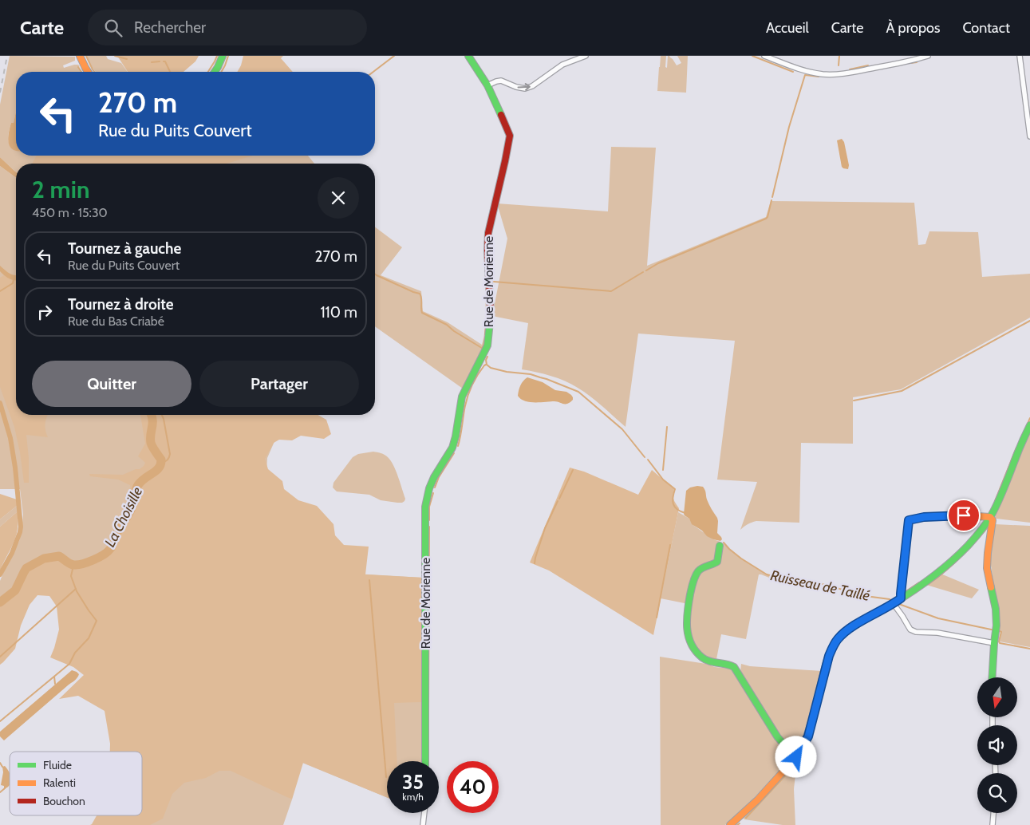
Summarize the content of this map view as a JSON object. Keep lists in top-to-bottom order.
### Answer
{
  "streets": {
    "street": ["Rue de Morienne"]
  },
  "water": ["La Choisille", "Ruisseau de Taillé"],
  "legend": ["Fluide", "Ralenti", "Bouchon"],
  "north": "bottom",
  "page": {
    "header": "Carte",
    "search": "Rechercher",
    "nav": [
      "Accueil",
      "Carte",
      "À propos",
      "Contact"
    ],
    "turn": ["270 m", "Rue du Puits Couvert"],
    "heading": ["2 min", "450 m · 15:30"],
    "list": [
      {
        "name": "Tournez à gauche",
        "note": "Rue du Puits Couvert",
        "value": "270 m"
      },
      {
        "name": "Tournez à droite",
        "note": "Rue du Bas Criabé",
        "value": "110 m"
      }
    ],
    "buttons": ["Quitter", "Partager"],
    "speed": "35 km/h",
    "limit": "40"
  }
}
